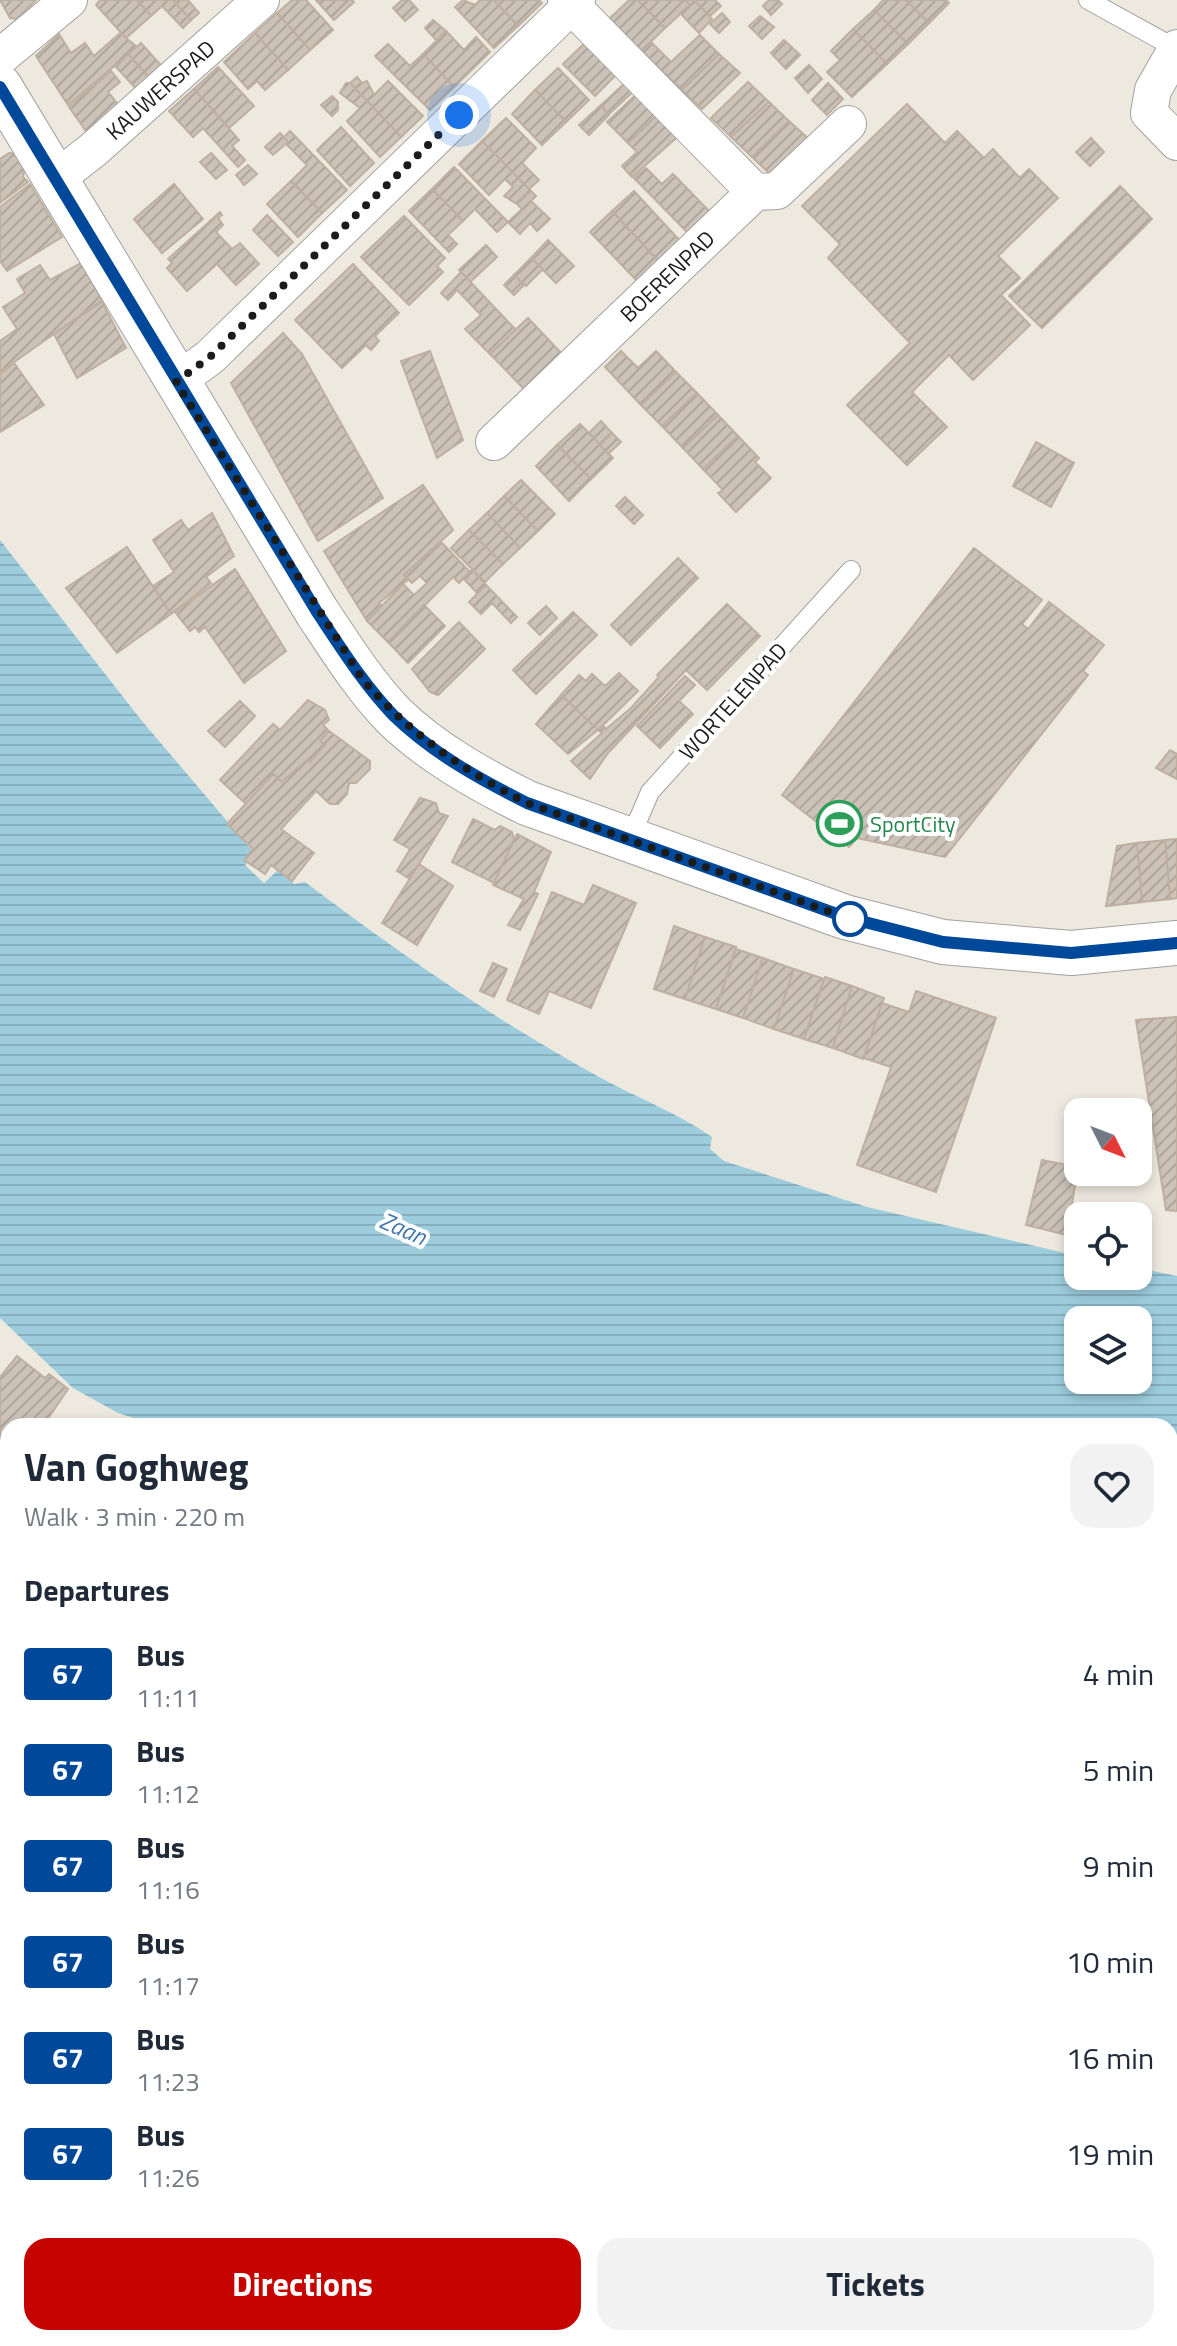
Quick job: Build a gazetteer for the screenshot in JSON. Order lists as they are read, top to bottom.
{
  "streets": {
    "street": ["KAUWERSPAD", "BOERENPAD"],
    "lane": ["WORTELENPAD"]
  },
  "water": ["Zaan"],
  "places": {
    "sports": ["SportCity"]
  },
  "lines": ["bus line 67"],
  "north": "bottom right",
  "page": {
    "heading": [
      ["Van Goghweg", "Walk · 3 min · 220 m"],
      "Departures"
    ],
    "list": [
      {
        "mark": "67",
        "name": "Bus",
        "note": "11:11",
        "value": "4 min"
      },
      {
        "mark": "67",
        "name": "Bus",
        "note": "11:12",
        "value": "5 min"
      },
      {
        "mark": "67",
        "name": "Bus",
        "note": "11:16",
        "value": "9 min"
      },
      {
        "mark": "67",
        "name": "Bus",
        "note": "11:17",
        "value": "10 min"
      },
      {
        "mark": "67",
        "name": "Bus",
        "note": "11:23",
        "value": "16 min"
      },
      {
        "mark": "67",
        "name": "Bus",
        "note": "11:26",
        "value": "19 min"
      }
    ],
    "buttons": ["Directions", "Tickets"]
  }
}
